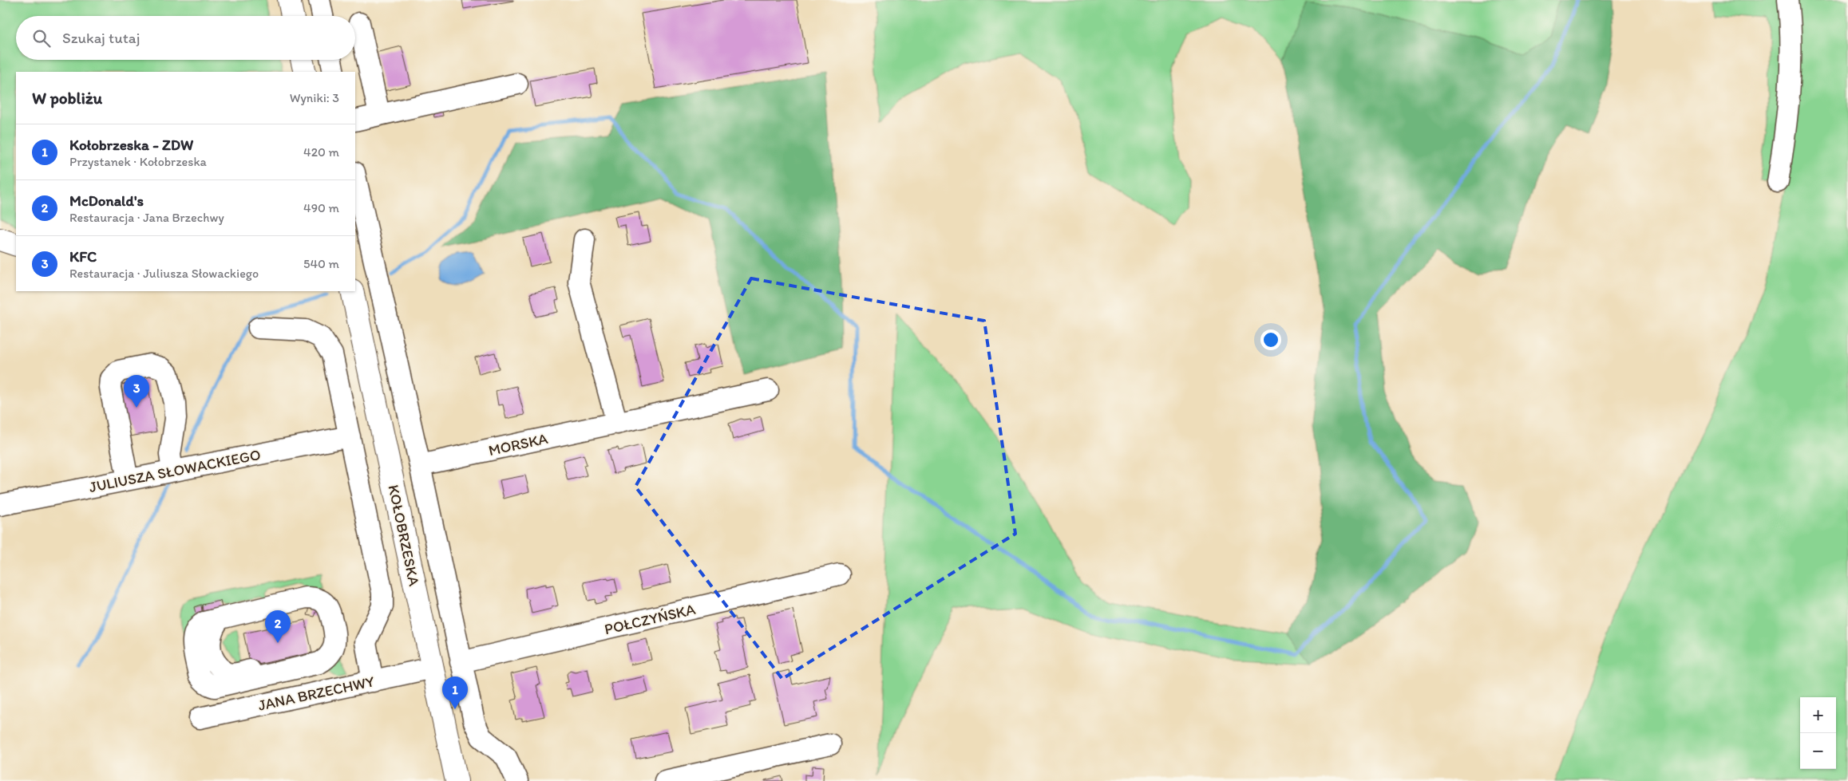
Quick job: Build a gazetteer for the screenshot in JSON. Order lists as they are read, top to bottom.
{
  "streets": {
    "main road": ["KOŁOBRZESKA"],
    "street": [
      "MORSKA",
      "JULIUSZA SŁOWACKIEGO",
      "POŁCZYŃSKA",
      "JANA BRZECHWY"
    ]
  },
  "crossings": [
    ["KOŁOBRZESKA", "JANA BRZECHWY"]
  ],
  "page": {
    "search": "Szukaj tutaj",
    "heading": ["W pobliżu", "Wyniki: 3"],
    "list": [
      {
        "mark": "1",
        "name": "Kołobrzeska - ZDW",
        "note": "Przystanek · Kołobrzeska",
        "value": "420 m"
      },
      {
        "mark": "2",
        "name": "McDonald's",
        "note": "Restauracja · Jana Brzechwy",
        "value": "490 m"
      },
      {
        "mark": "3",
        "name": "KFC",
        "note": "Restauracja · Juliusza Słowackiego",
        "value": "540 m"
      }
    ],
    "pins": ["3", "2", "1"],
    "map_buttons": ["+", "−"]
  }
}
